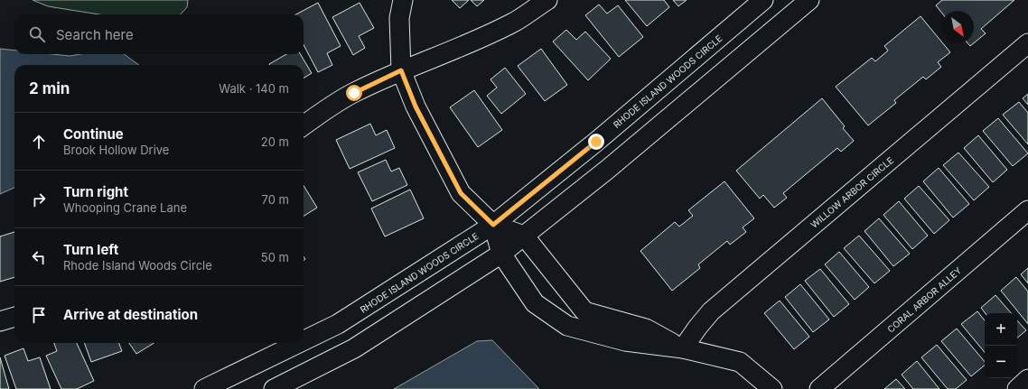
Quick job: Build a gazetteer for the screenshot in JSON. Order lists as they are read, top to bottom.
{
  "streets": {
    "street": ["RHODE ISLAND WOODS CIRCLE", "WILLOW ARBOR CIRCLE", "CORAL ARBOR ALLEY"]
  },
  "north": "bottom right",
  "page": {
    "search": "Search here",
    "heading": ["2 min", "Walk · 140 m"],
    "list": [
      ["Continue", "Brook Hollow Drive", "20 m"],
      ["Turn right", "Whooping Crane Lane", "70 m"],
      ["Turn left", "Rhode Island Woods Circle", "50 m"],
      "Arrive at destination"
    ],
    "map_buttons": ["+", "−"]
  }
}
